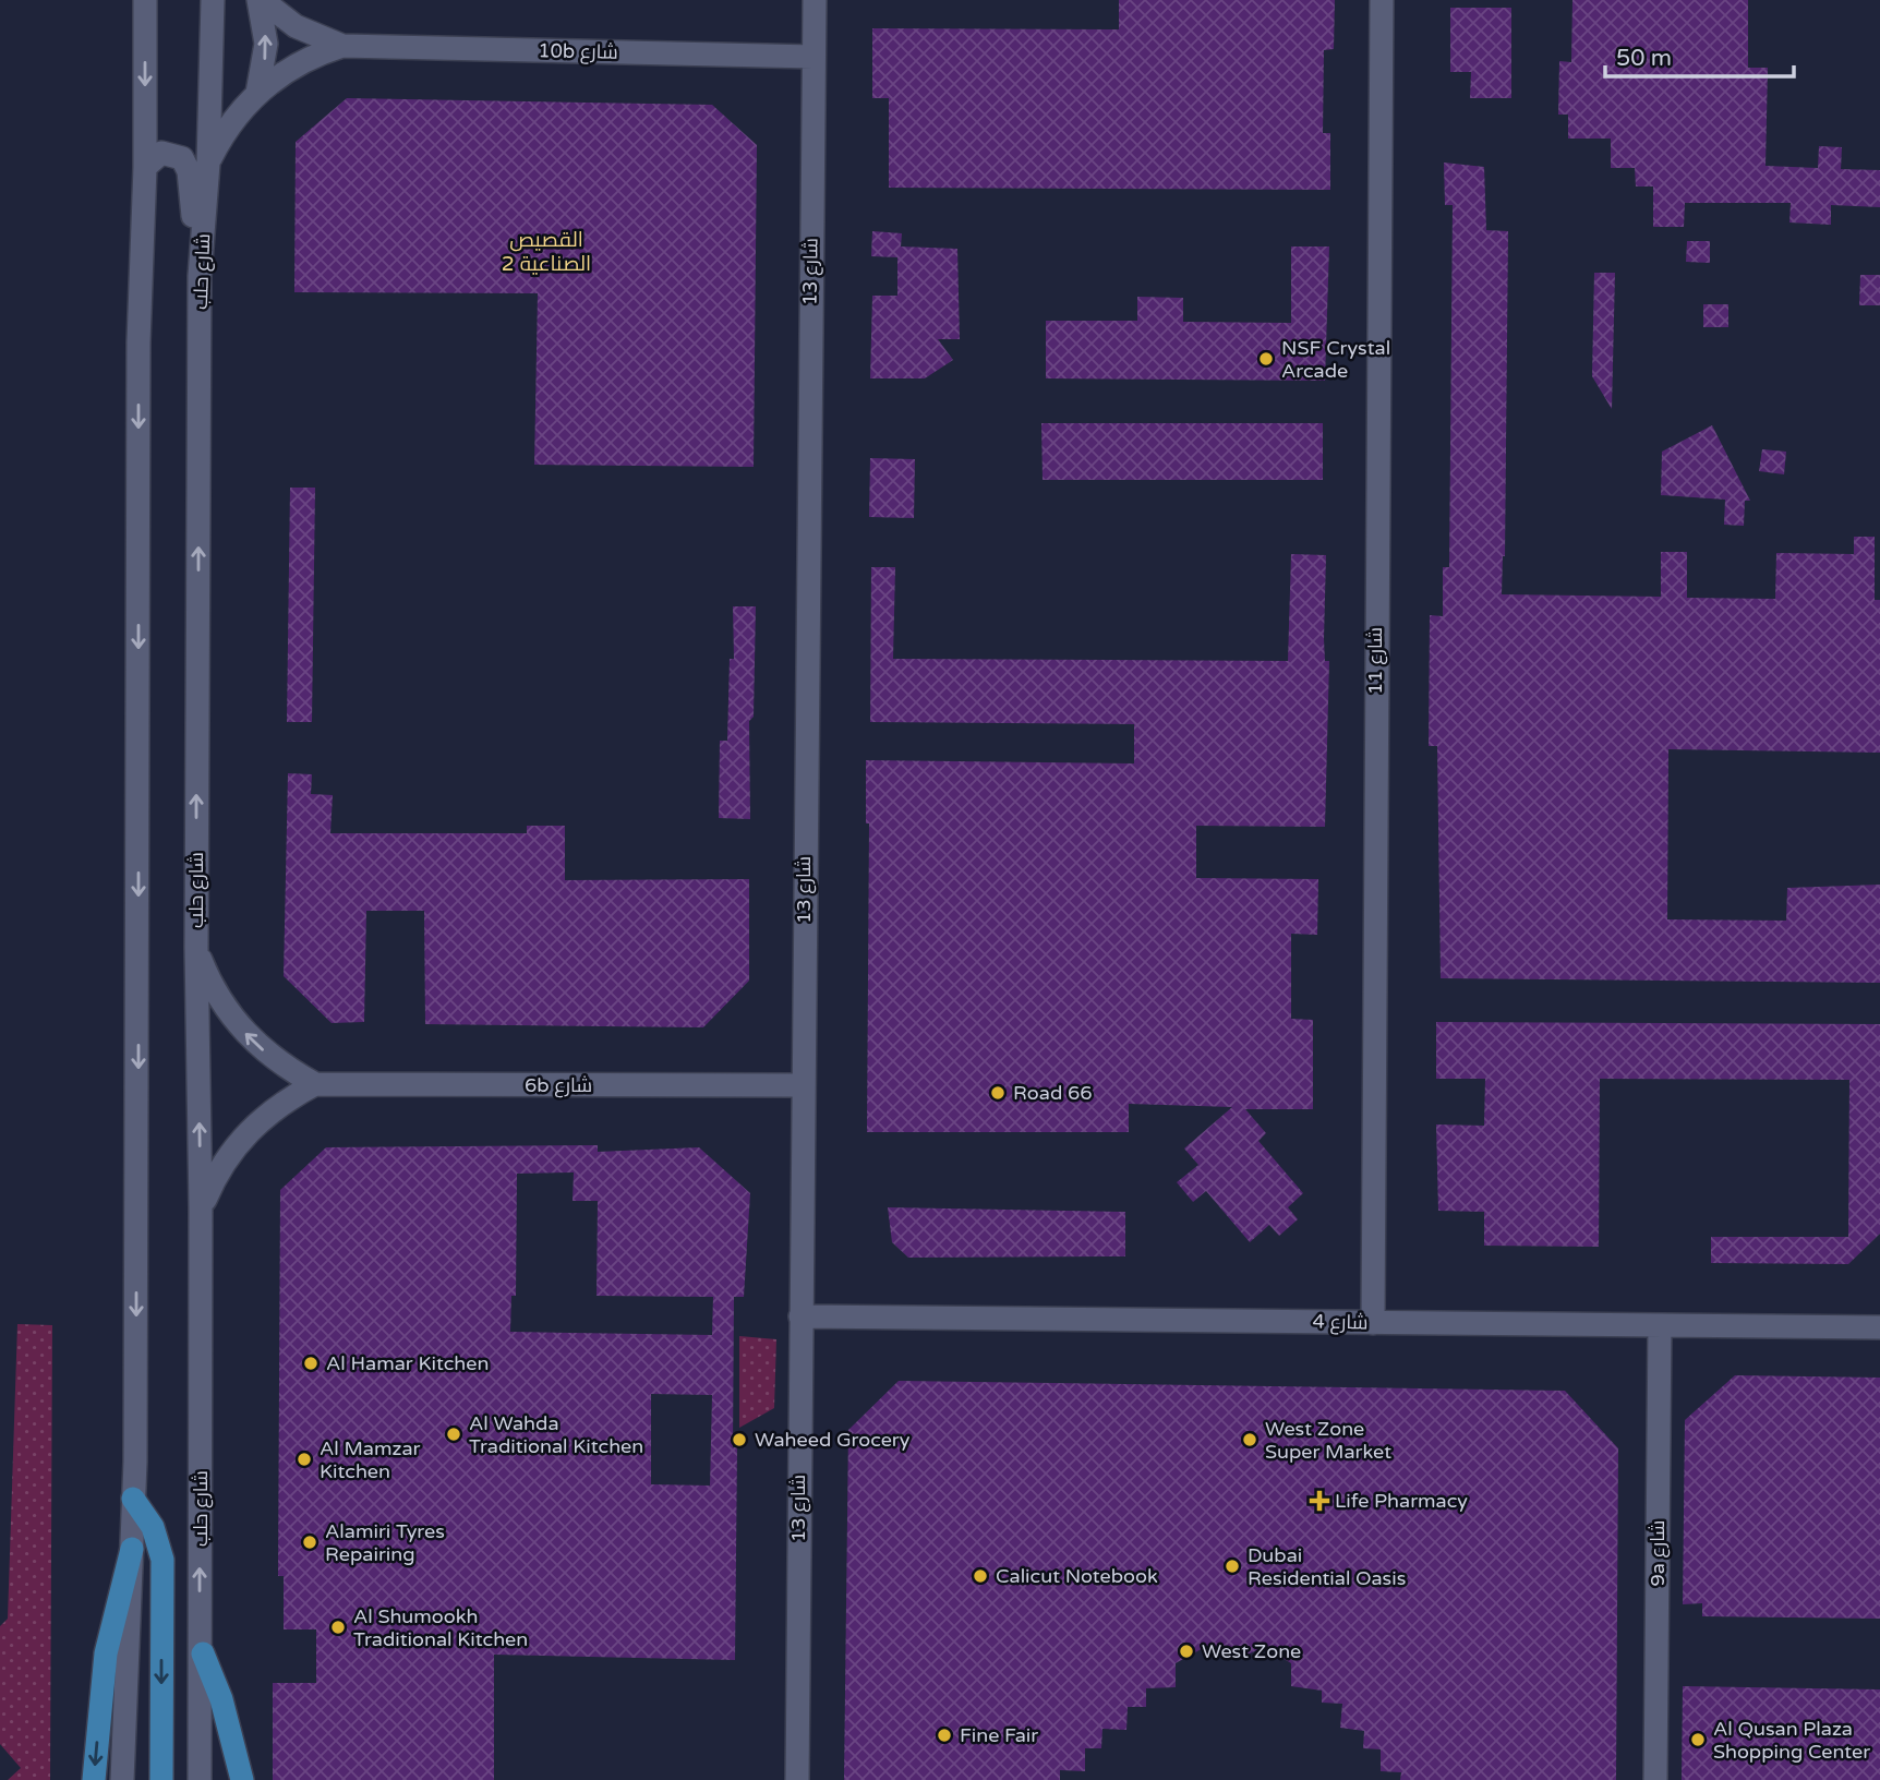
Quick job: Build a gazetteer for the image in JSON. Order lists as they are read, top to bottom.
{
  "streets": {
    "street": [
      "10b شارع",
      "شارع حلب",
      "شارع 13",
      "شارع 11",
      "6b شارع",
      "شارع 4",
      "9a شارع"
    ]
  },
  "crossings": [
    ["10b شارع", "شارع حلب"],
    ["10b شارع", "شارع 13"],
    ["شارع حلب", "6b شارع"],
    ["شارع 13", "6b شارع"],
    ["شارع 13", "شارع 4"],
    ["شارع 11", "شارع 4"],
    ["شارع 4", "9a شارع"]
  ],
  "districts": ["القصيص الصناعية 2"],
  "places": {
    "other": [
      "NSF Crystal Arcade",
      "Road 66",
      "Al Hamar Kitchen",
      "Al Wahda Traditional Kitchen",
      "Waheed Grocery",
      "West Zone Super Market",
      "Al Mamzar Kitchen",
      "Alamiri Tyres Repairing",
      "Dubai Residential Oasis",
      "Calicut Notebook",
      "Al Shumookh Traditional Kitchen",
      "West Zone",
      "Fine Fair",
      "Al Qusan Plaza Shopping Center"
    ],
    "health": ["Life Pharmacy"]
  },
  "scale_bar": "50 m"
}
